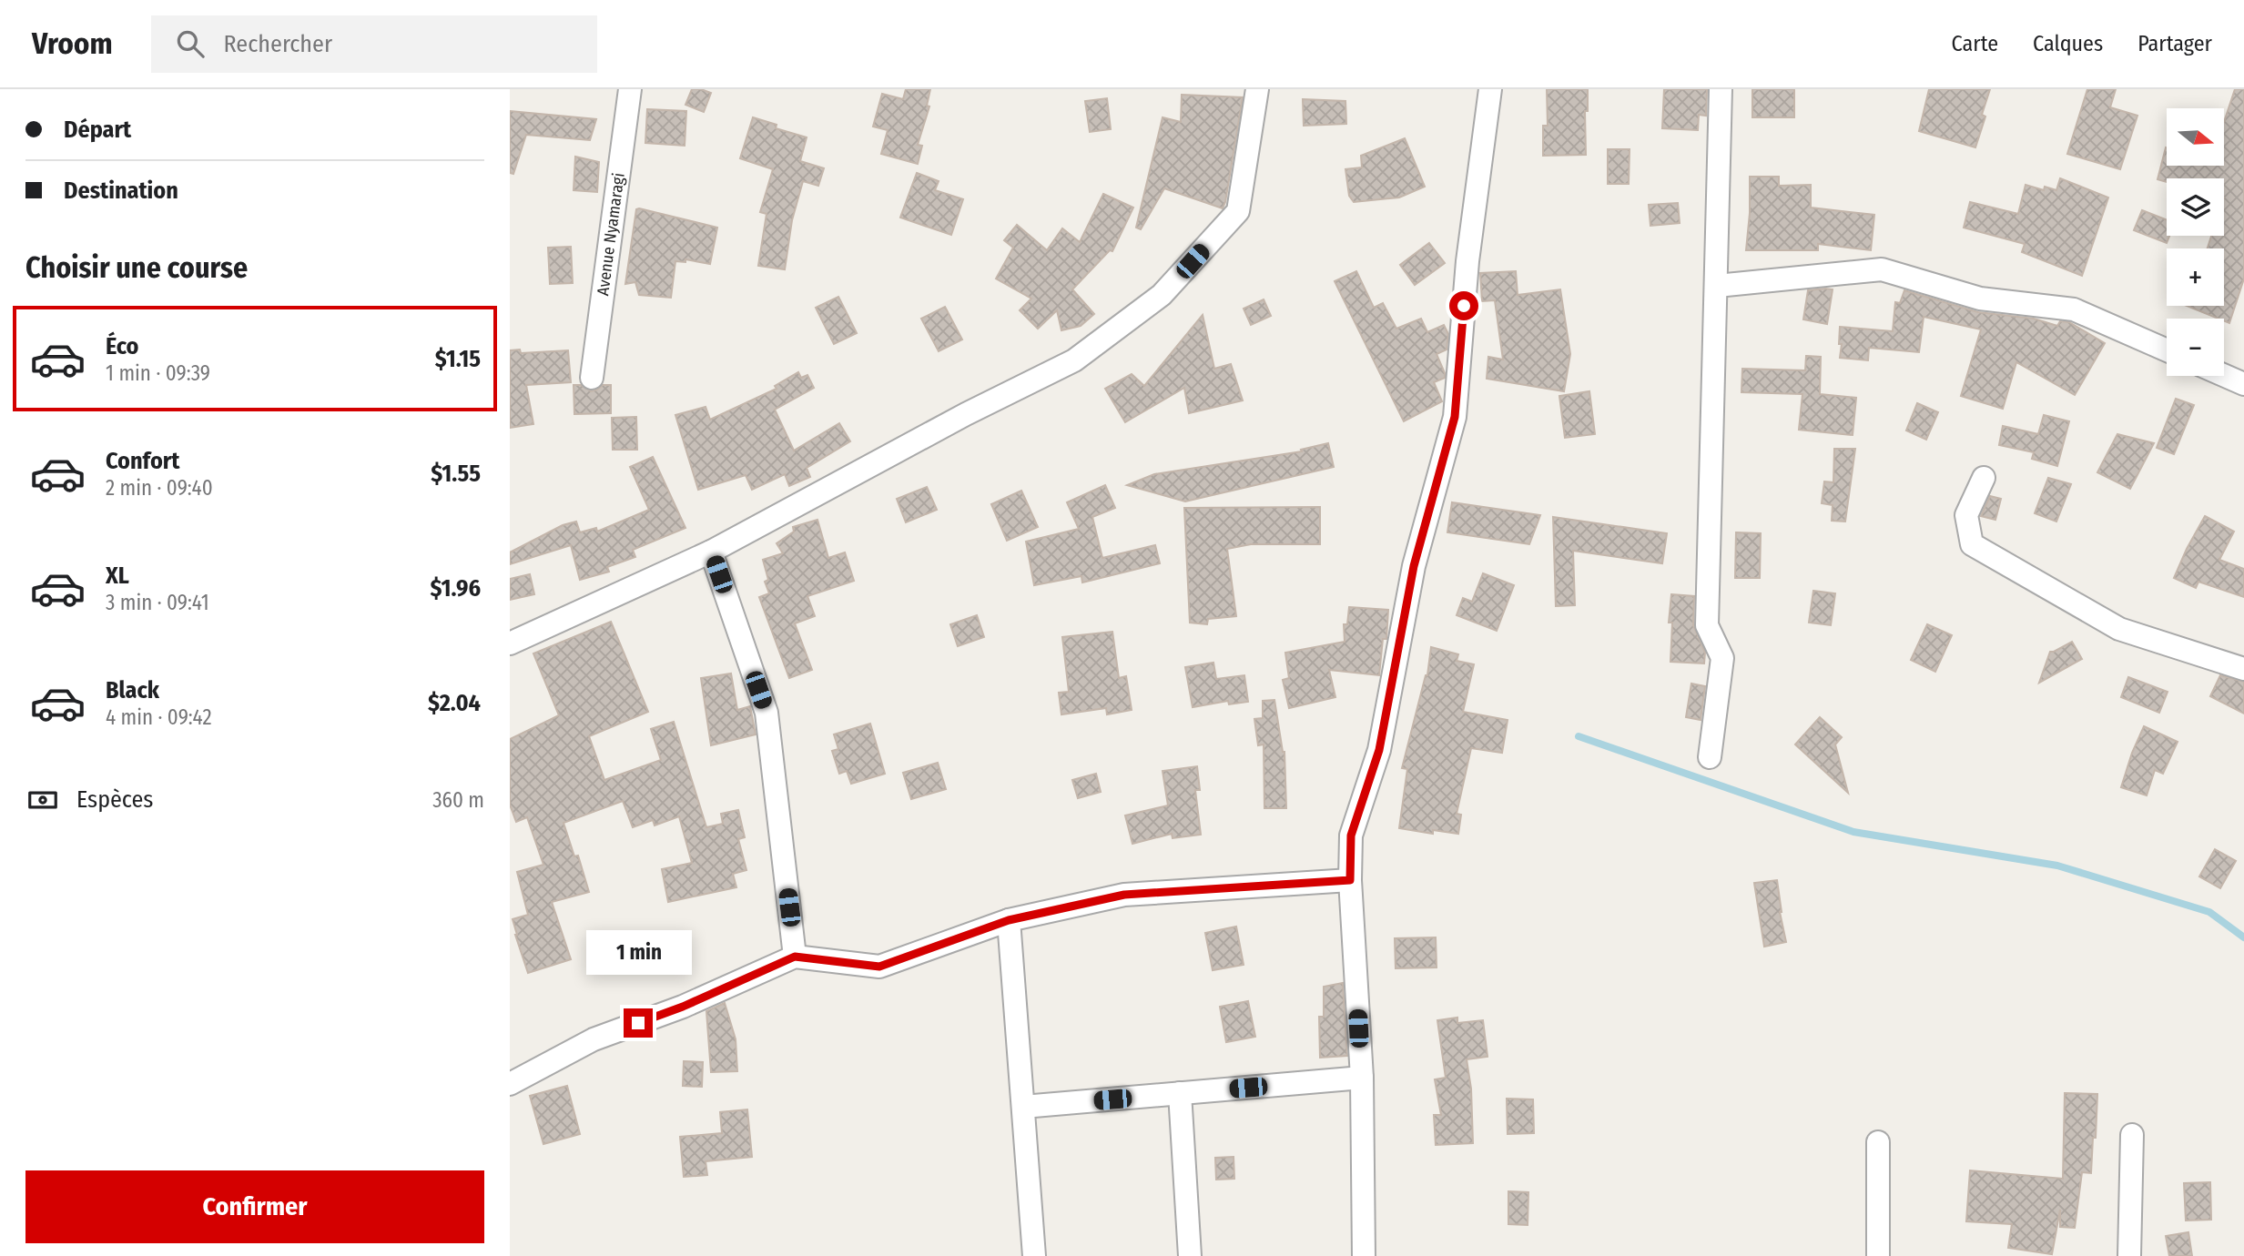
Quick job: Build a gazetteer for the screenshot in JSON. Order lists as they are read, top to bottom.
{
  "streets": {
    "street": ["Avenue Nyamaragi"]
  },
  "north": "right",
  "page": {
    "header": "Vroom",
    "search": "Rechercher",
    "nav": ["Carte", "Calques", "Partager"],
    "banner": ["Départ", "Destination"],
    "map_buttons": ["+", "−"],
    "heading": "Choisir une course",
    "list": [
      {
        "name": "Éco",
        "note": "1 min · 09:39",
        "value": "$1.15"
      },
      {
        "name": "Confort",
        "note": "2 min · 09:40",
        "value": "$1.55"
      },
      {
        "name": "XL",
        "note": "3 min · 09:41",
        "value": "$1.96"
      },
      {
        "name": "Black",
        "note": "4 min · 09:42",
        "value": "$2.04"
      }
    ],
    "pay": ["Espèces", "360 m"],
    "bubble": "1 min",
    "buttons": "Confirmer"
  }
}
